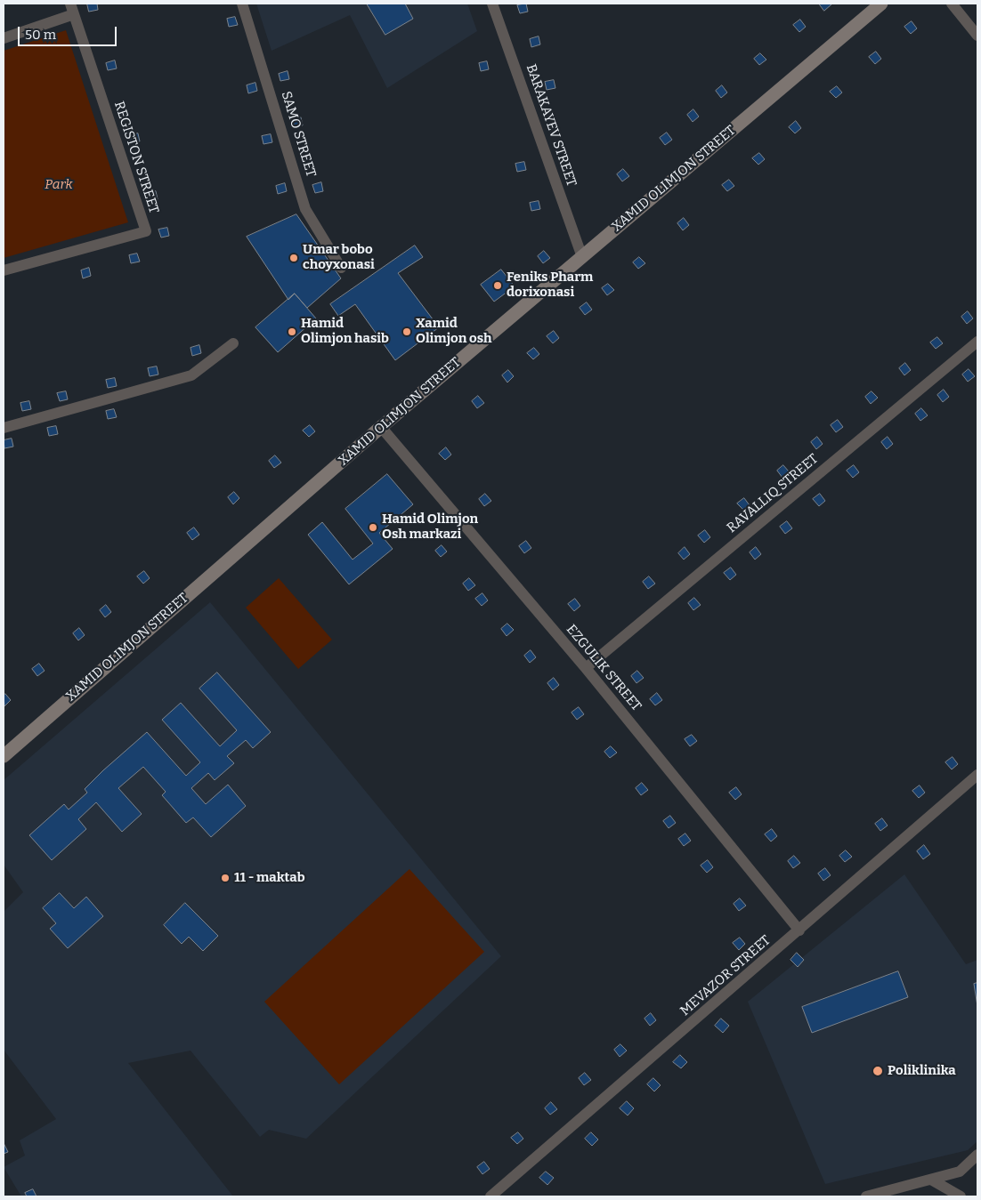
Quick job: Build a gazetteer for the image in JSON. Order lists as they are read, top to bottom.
{
  "streets": {
    "main road": ["XAMID OLIMJON STREET"],
    "street": [
      "BARAKAYEV STREET",
      "SAMO STREET",
      "REGISTON STREET",
      "RAVALLIQ STREET",
      "EZGULIK STREET",
      "MEVAZOR STREET"
    ]
  },
  "crossings": [
    ["BARAKAYEV STREET", "XAMID OLIMJON STREET"],
    ["XAMID OLIMJON STREET", "EZGULIK STREET"],
    ["RAVALLIQ STREET", "EZGULIK STREET"],
    ["EZGULIK STREET", "MEVAZOR STREET"]
  ],
  "parks": ["Park"],
  "places": [
    "Umar bobo choyxonasi",
    "Feniks Pharm dorixonasi",
    "Hamid Olimjon hasib",
    "Xamid Olimjon osh",
    "Hamid Olimjon Osh markazi",
    "11 - maktab",
    "Poliklinika"
  ],
  "scale_bar": "50 m"
}
